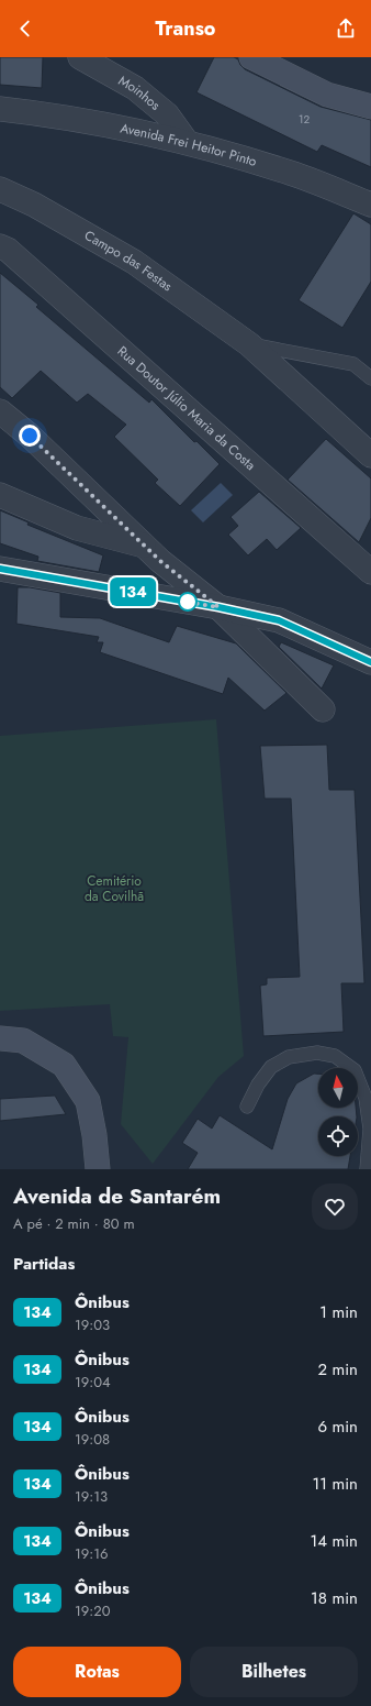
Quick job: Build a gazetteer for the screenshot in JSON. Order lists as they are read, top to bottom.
{
  "streets": {
    "street": [
      "Moinhos",
      "Avenida Frei Heitor Pinto",
      "Campo das Festas",
      "Rua Doutor Júlio Maria da Costa"
    ]
  },
  "crossings": [
    ["Moinhos", "Avenida Frei Heitor Pinto"]
  ],
  "parks": ["Cemitério da Covilhã"],
  "lines": ["bus line 134"],
  "house_numbers": ["12"],
  "north": "top",
  "page": {
    "header": "Transo",
    "on_map": "134",
    "heading": [
      ["Avenida de Santarém", "A pé · 2 min · 80 m"],
      "Partidas"
    ],
    "list": [
      {
        "mark": "134",
        "name": "Ônibus",
        "note": "19:03",
        "value": "1 min"
      },
      {
        "mark": "134",
        "name": "Ônibus",
        "note": "19:04",
        "value": "2 min"
      },
      {
        "mark": "134",
        "name": "Ônibus",
        "note": "19:08",
        "value": "6 min"
      },
      {
        "mark": "134",
        "name": "Ônibus",
        "note": "19:13",
        "value": "11 min"
      },
      {
        "mark": "134",
        "name": "Ônibus",
        "note": "19:16",
        "value": "14 min"
      },
      {
        "mark": "134",
        "name": "Ônibus",
        "note": "19:20",
        "value": "18 min"
      }
    ],
    "buttons": ["Rotas", "Bilhetes"]
  }
}
